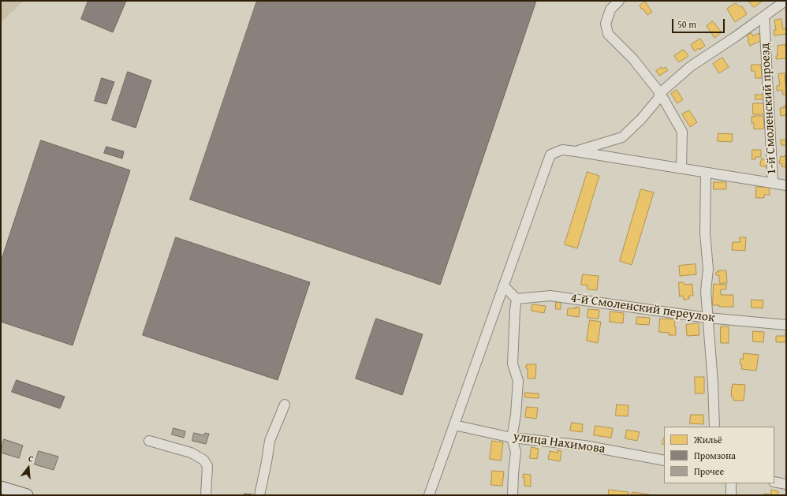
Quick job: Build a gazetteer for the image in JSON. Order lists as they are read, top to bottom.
{
  "streets": {
    "street": ["1-й Смоленский проезд", "4-й Смоленский переулок", "улица Нахимова"]
  },
  "legend": ["Жильё", "Промзона", "Прочее"],
  "scale_bar": "50 m",
  "north": "top"
}
